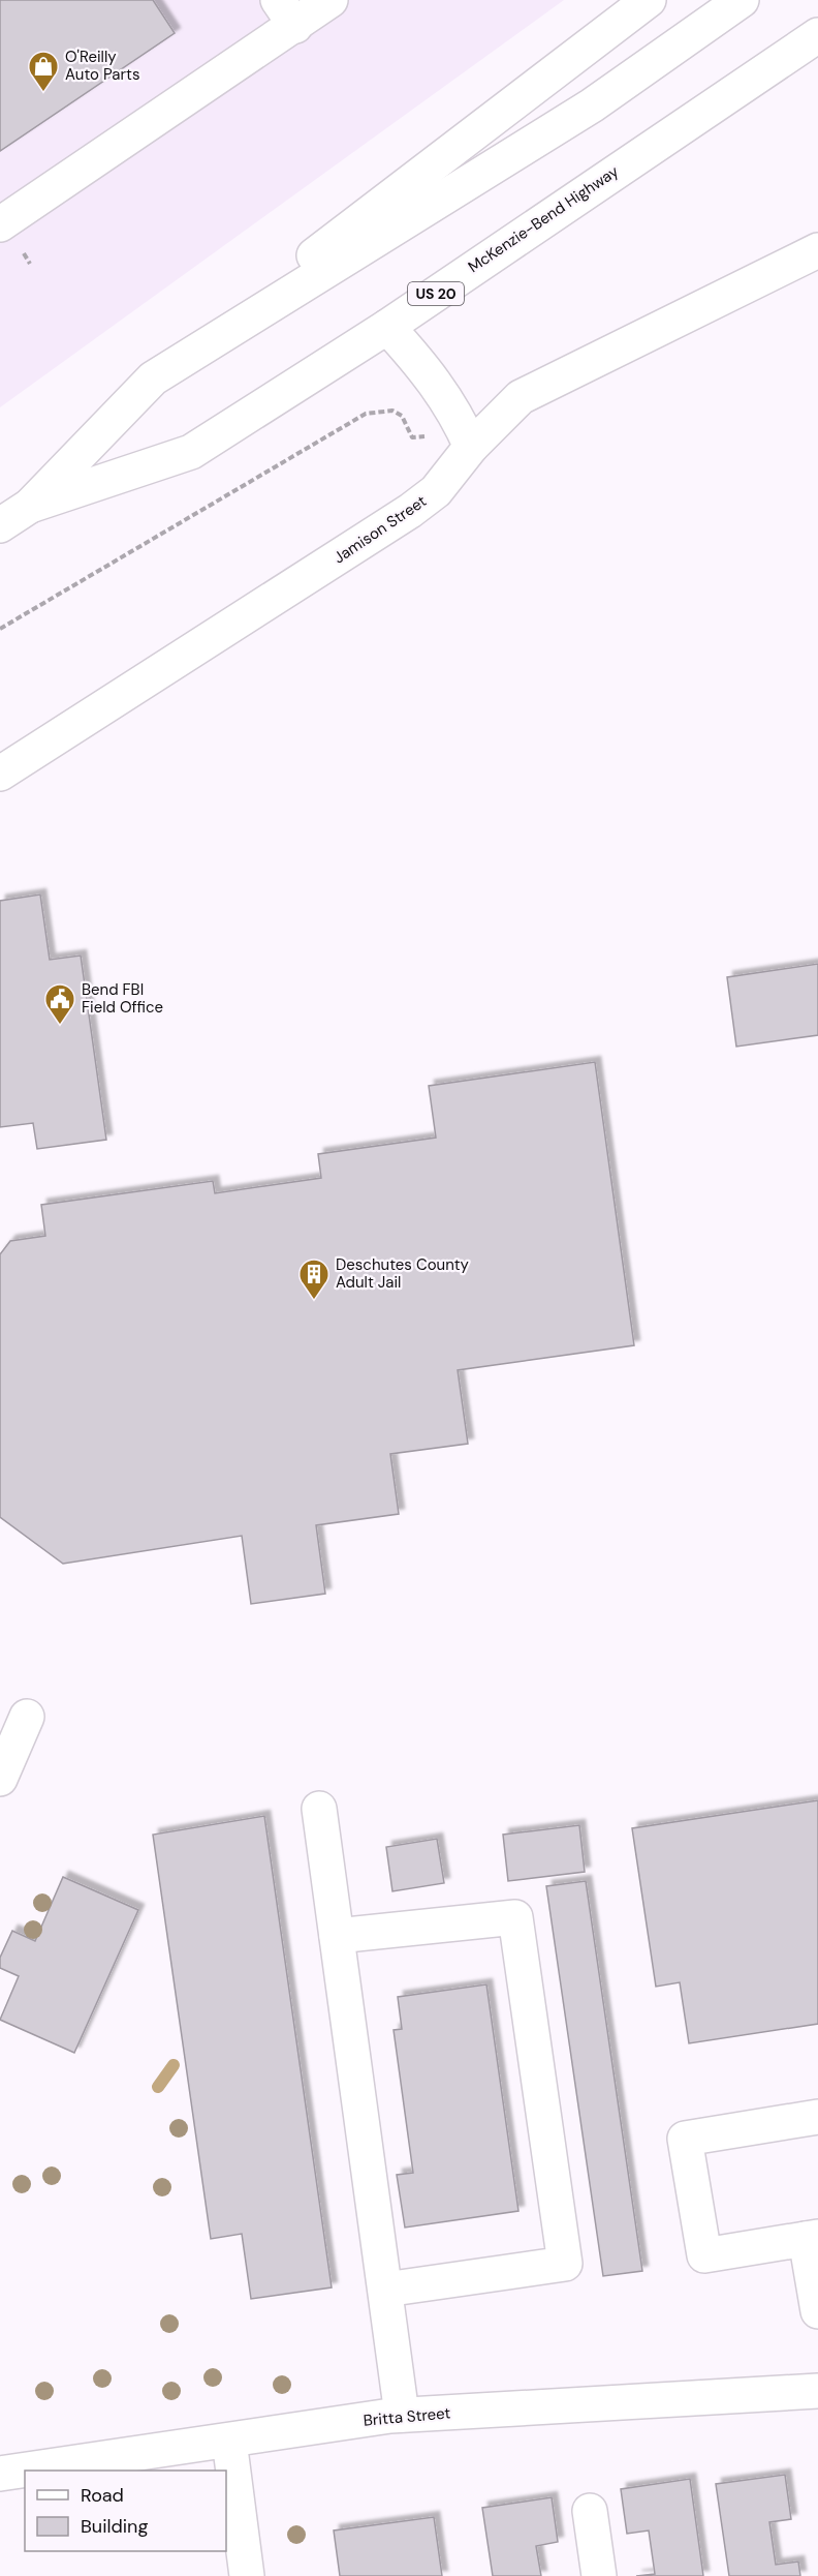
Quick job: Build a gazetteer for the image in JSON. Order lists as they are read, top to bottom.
{
  "streets": {
    "main road": [
      "McKenzie-Bend Highway",
      "US 20",
      "Jamison Street",
      "Britta Street"
    ]
  },
  "places": {
    "shop": ["O'Reilly Auto Parts"],
    "public building": ["Bend FBI Field Office"],
    "building": ["Deschutes County Adult Jail"]
  },
  "legend": ["Road", "Building"]
}
